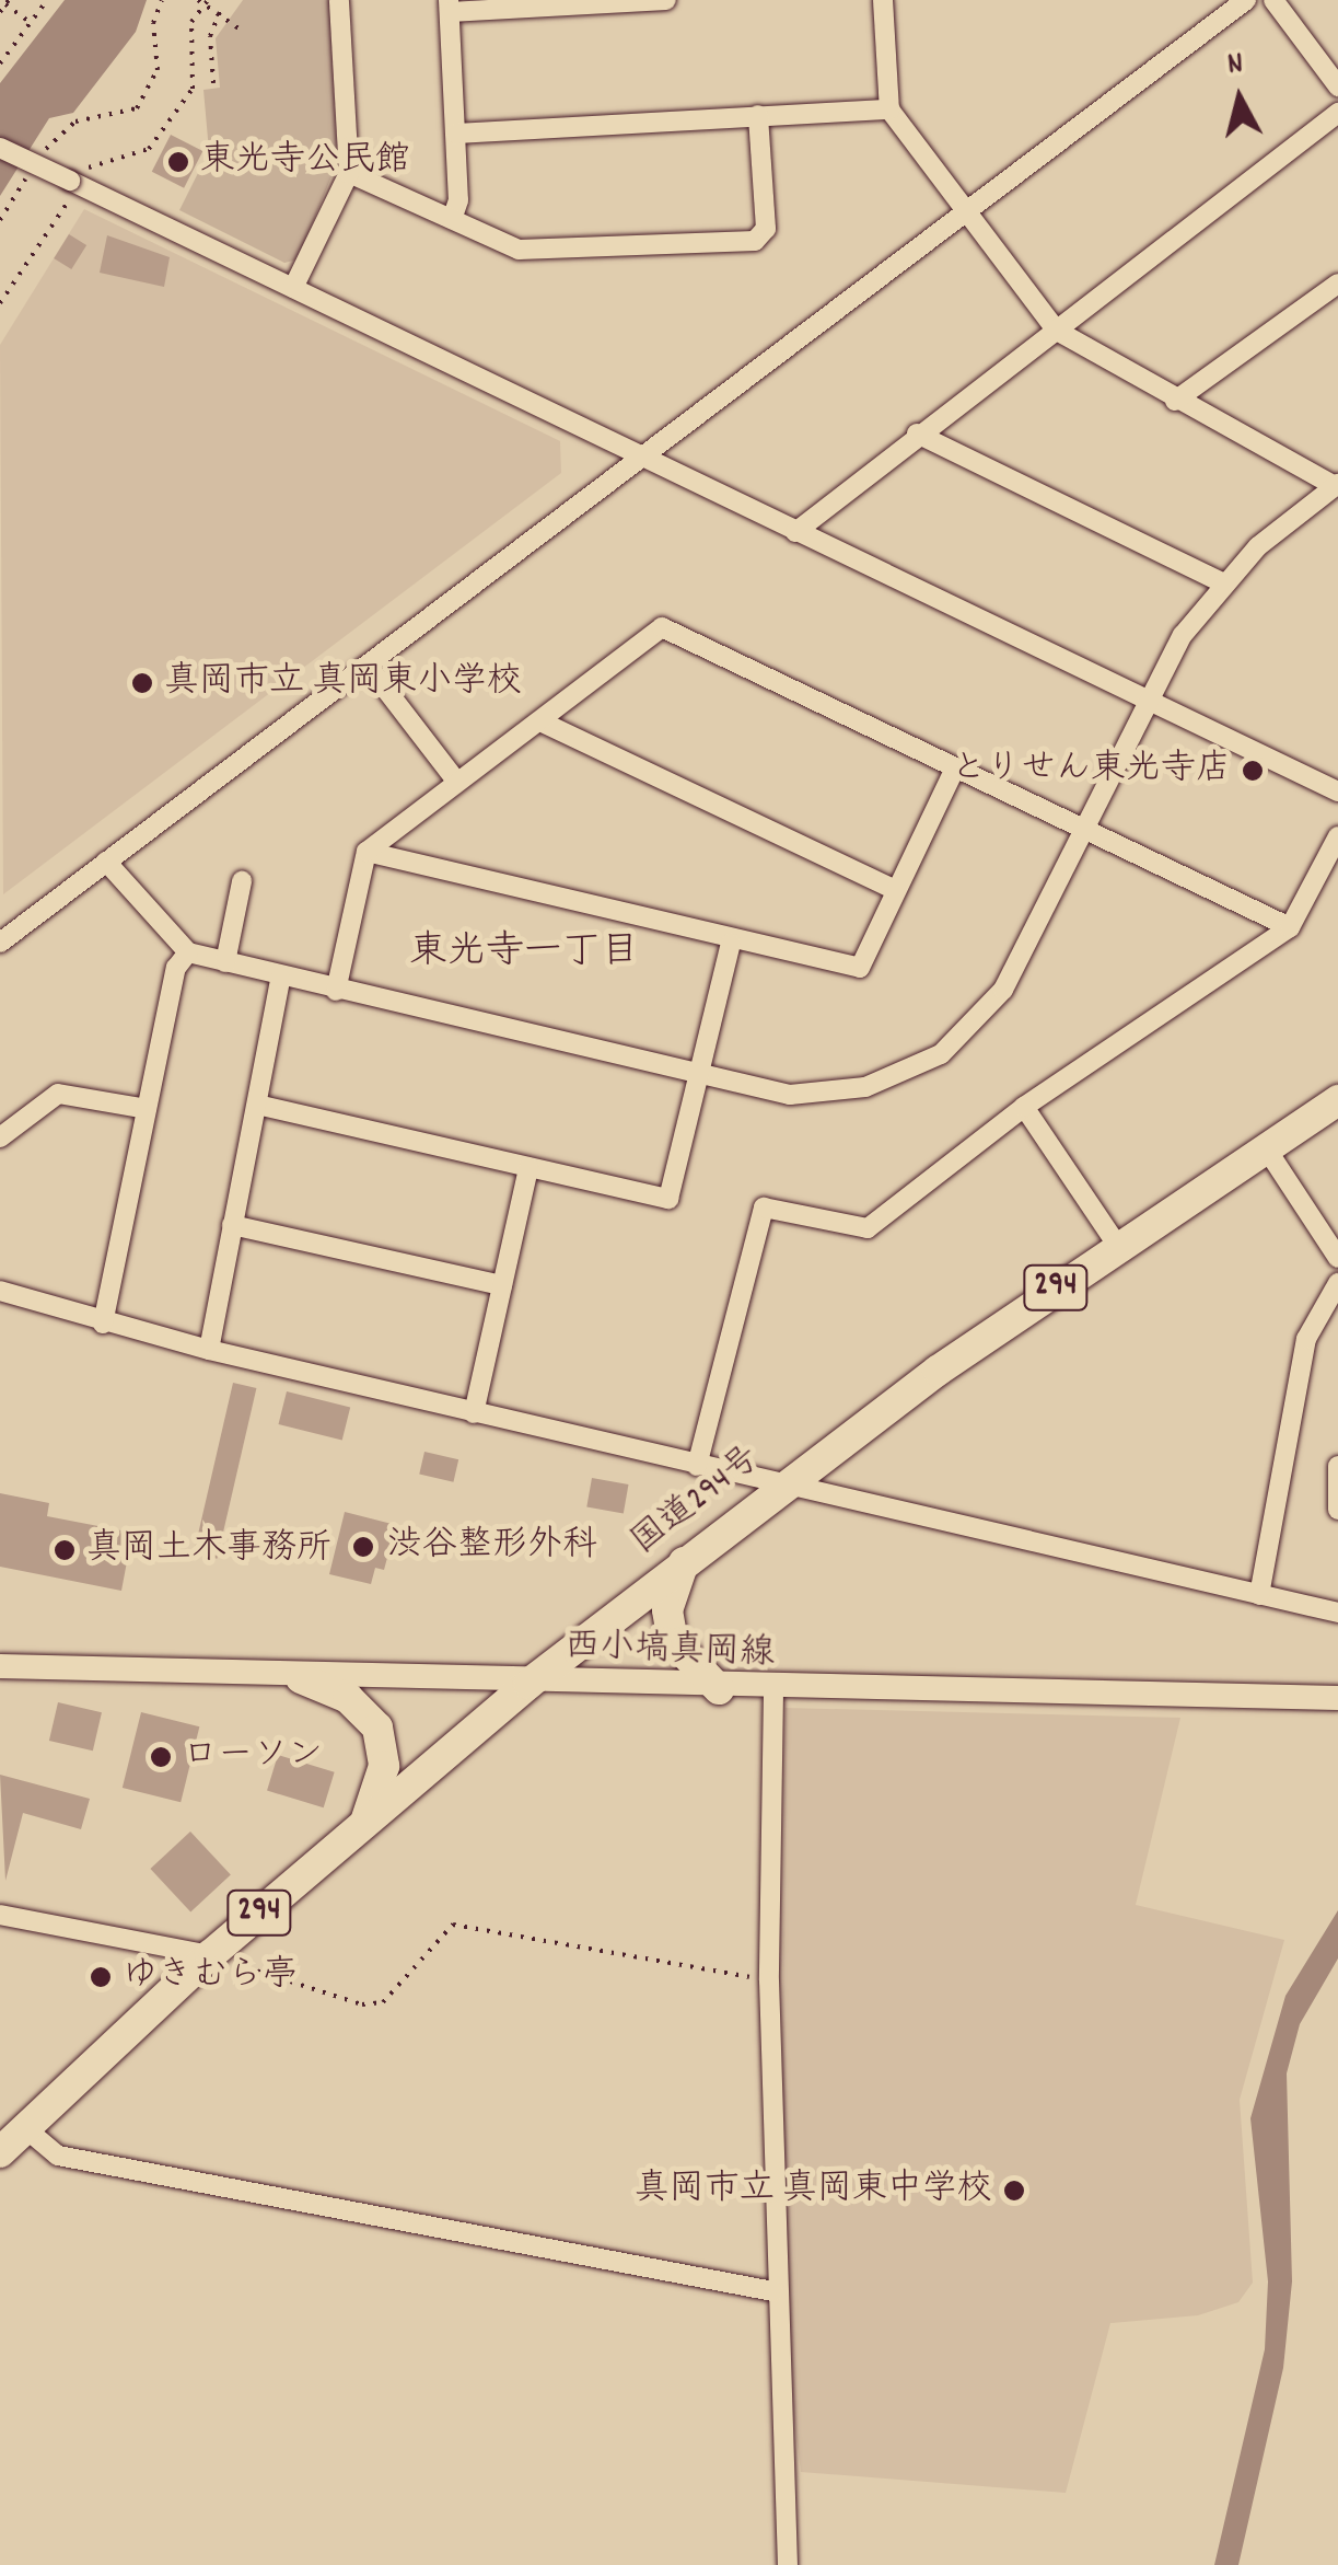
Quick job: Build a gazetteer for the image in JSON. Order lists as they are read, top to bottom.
{
  "streets": {
    "highway": ["294", "国道294号"],
    "main road": ["西小塙真岡線"]
  },
  "crossings": [
    ["国道294号", "西小塙真岡線"]
  ],
  "districts": ["東光寺一丁目"],
  "places": [
    "東光寺公民館",
    "真岡市立 真岡東小学校",
    "とりせん東光寺店",
    "渋谷整形外科",
    "真岡土木事務所",
    "ローソン",
    "ゆきむら亭",
    "真岡市立 真岡東中学校"
  ],
  "north": "top"
}
